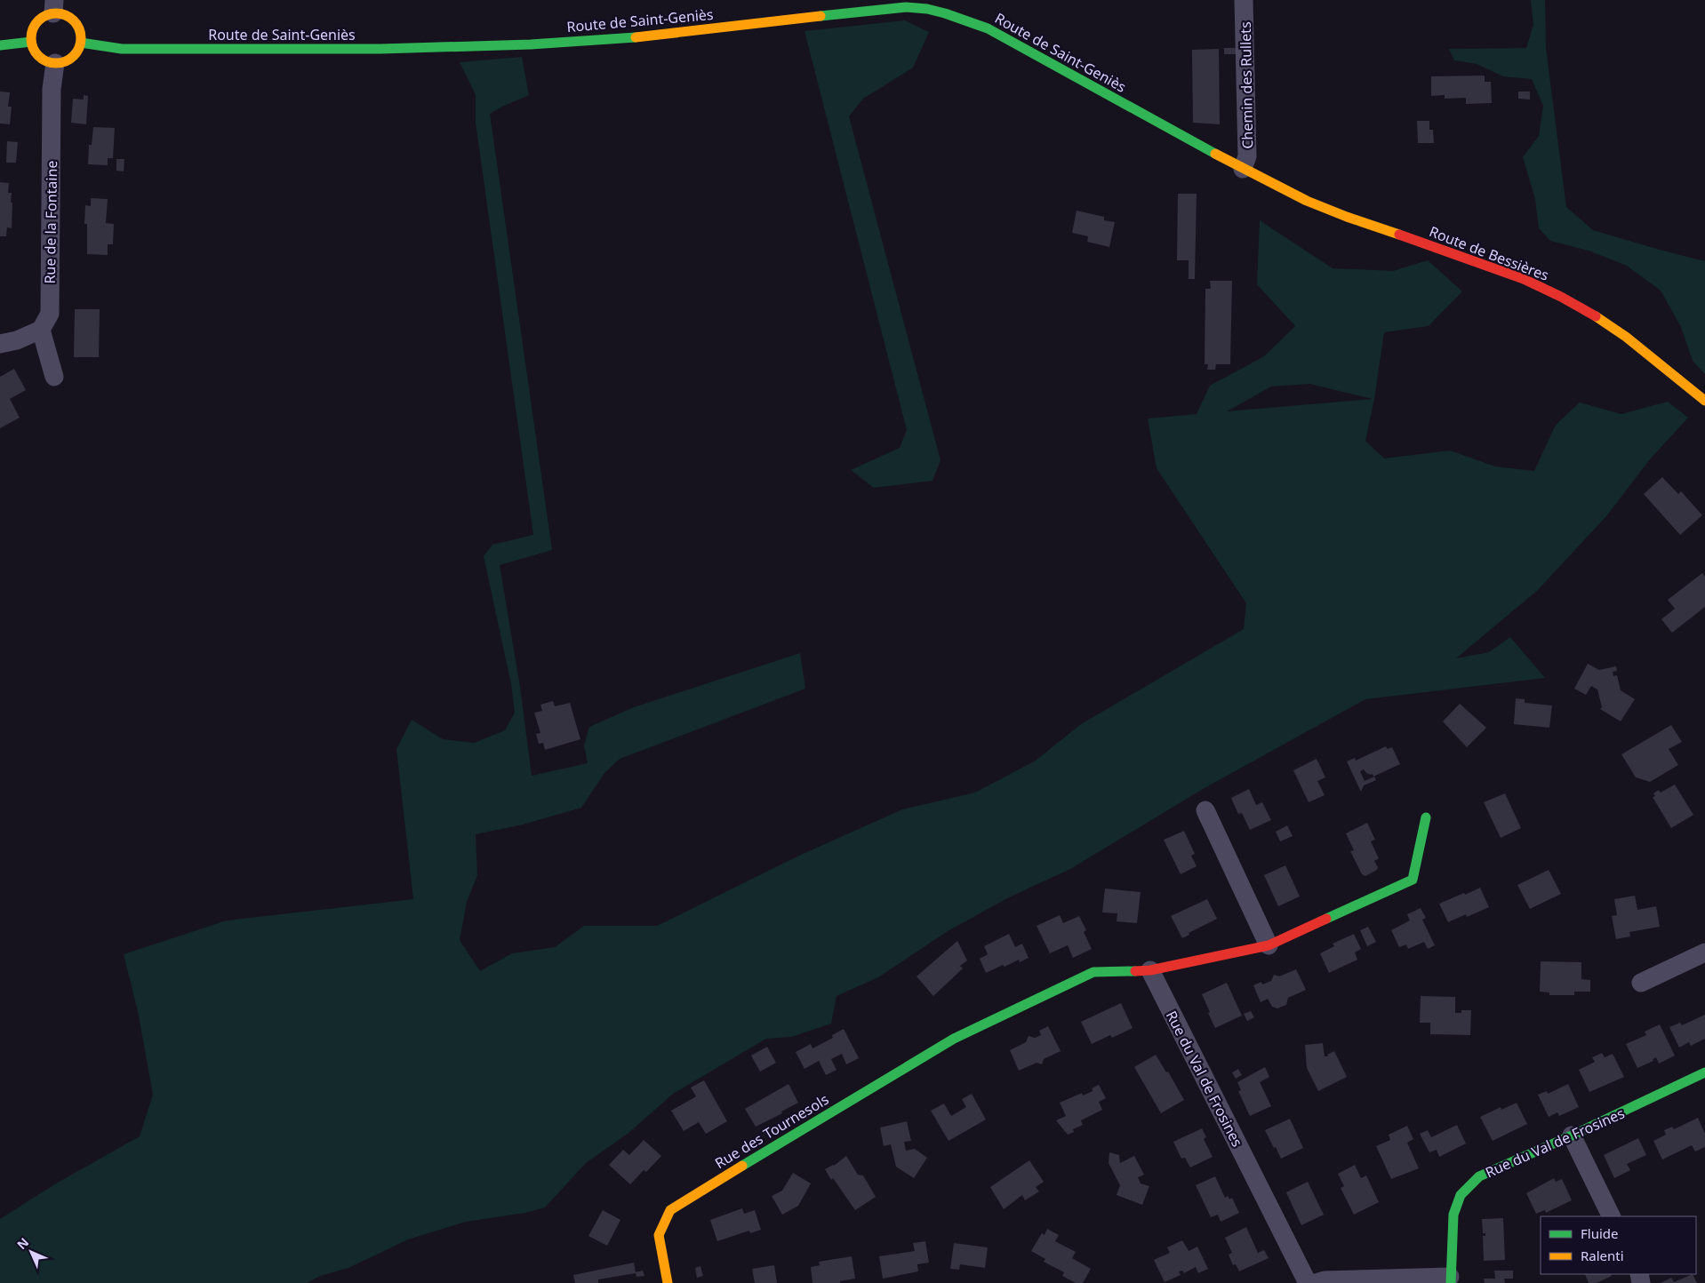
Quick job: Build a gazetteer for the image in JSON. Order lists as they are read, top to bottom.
{
  "streets": {
    "main road": [
      "Route de Saint-Geniès",
      "Route de Bessières",
      "Rue du Val de Frosines",
      "Rue des Tournesols"
    ],
    "street": ["Chemin des Rullets", "Rue de la Fontaine"]
  },
  "crossings": [
    ["Route de Saint-Geniès", "Chemin des Rullets"],
    ["Route de Saint-Geniès", "Rue de la Fontaine"],
    ["Route de Saint-Geniès", "Route de Bessières"],
    ["Chemin des Rullets", "Route de Bessières"],
    ["Rue du Val de Frosines", "Rue des Tournesols"]
  ],
  "legend": ["Fluide", "Ralenti"],
  "north": "top left"
}
